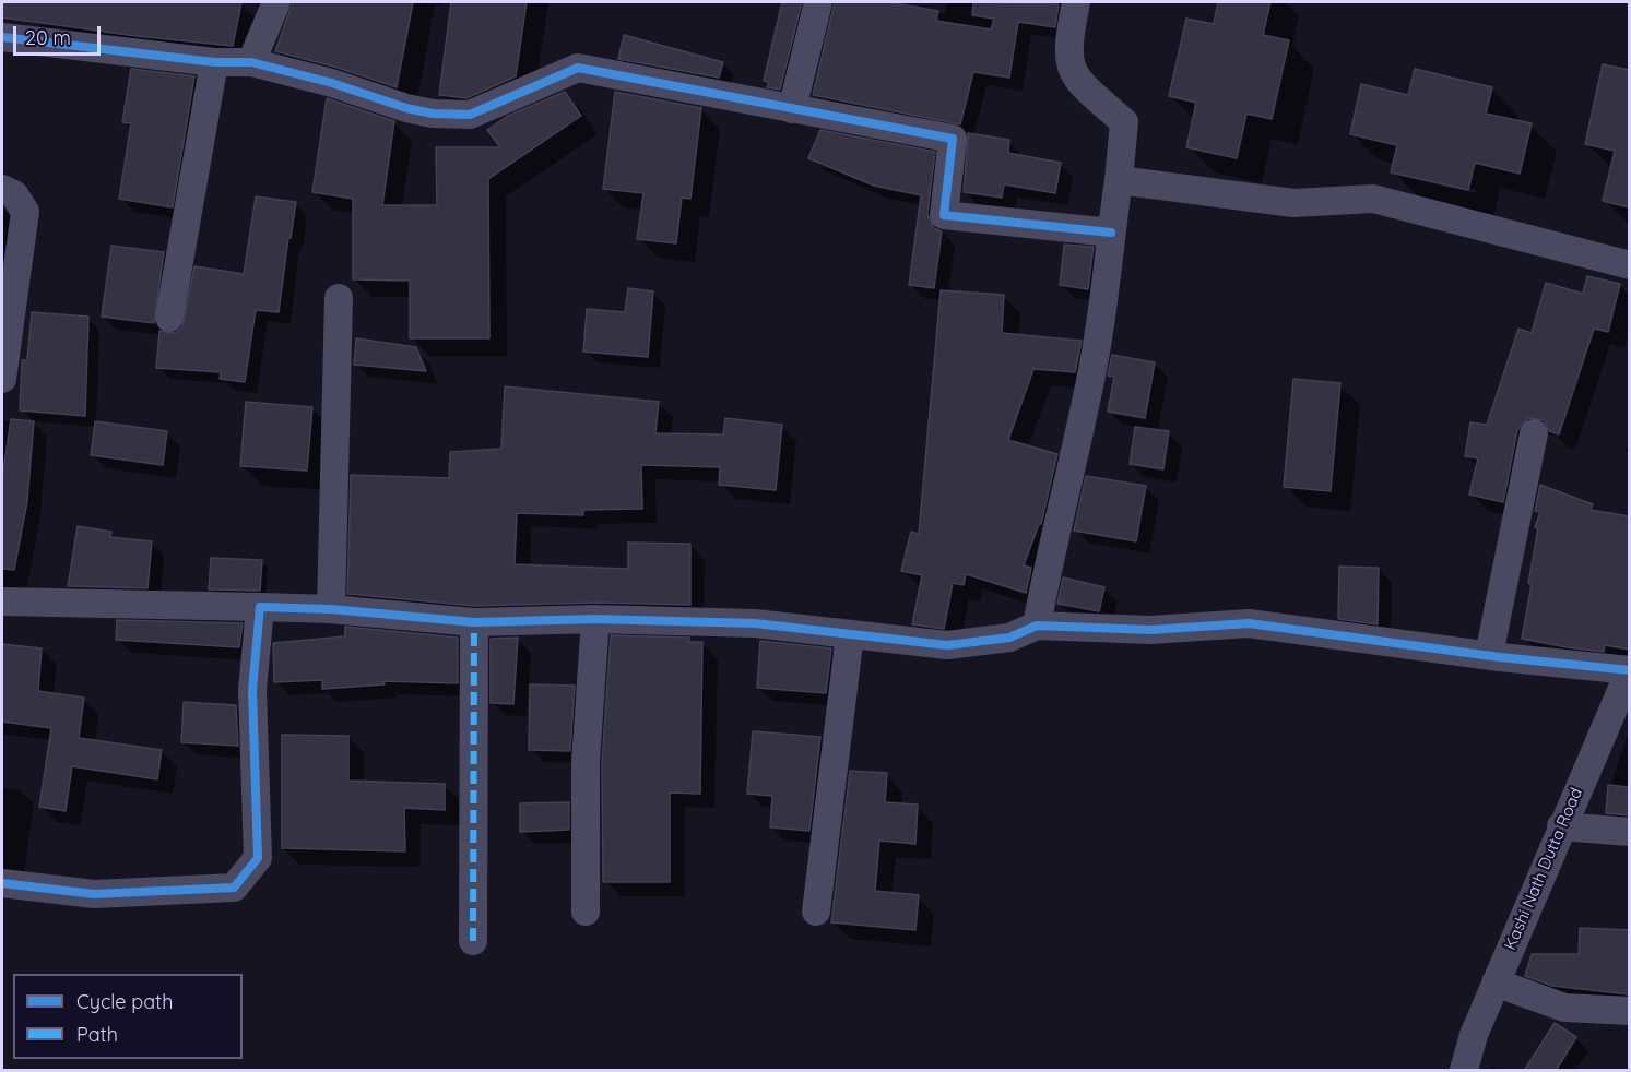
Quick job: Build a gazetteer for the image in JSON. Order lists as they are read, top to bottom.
{
  "streets": {
    "street": ["Kashi Nath Dutta Road"]
  },
  "legend": ["Cycle path", "Path"],
  "scale_bar": "20 m"
}
